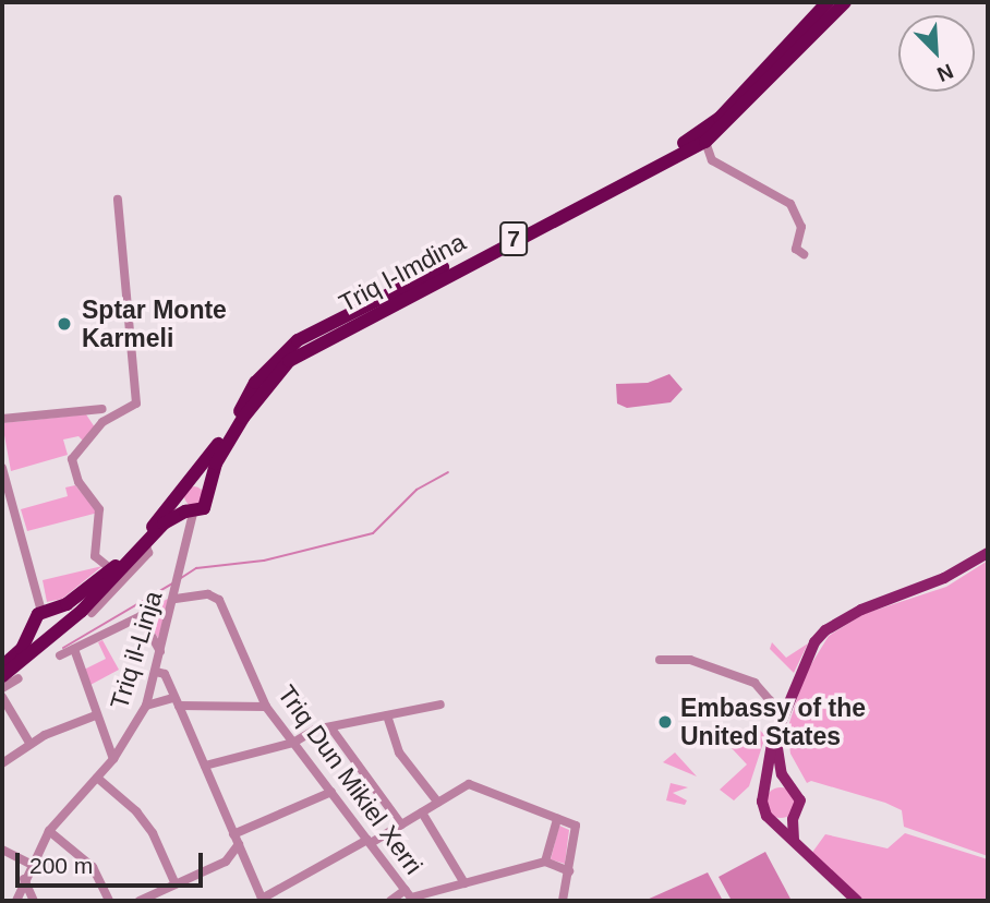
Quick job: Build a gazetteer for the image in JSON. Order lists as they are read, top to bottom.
{
  "streets": {
    "highway": ["7", "Triq l-Imdina"],
    "street": ["Triq il-Linja", "Triq Dun Mikiel Xerri"]
  },
  "crossings": [
    ["Triq l-Imdina", "Triq il-Linja"],
    ["Triq il-Linja", "Triq Dun Mikiel Xerri"]
  ],
  "places": ["Sptar Monte Karmeli", "Embassy of the United States"],
  "scale_bar": "200 m",
  "north": "bottom right"
}
